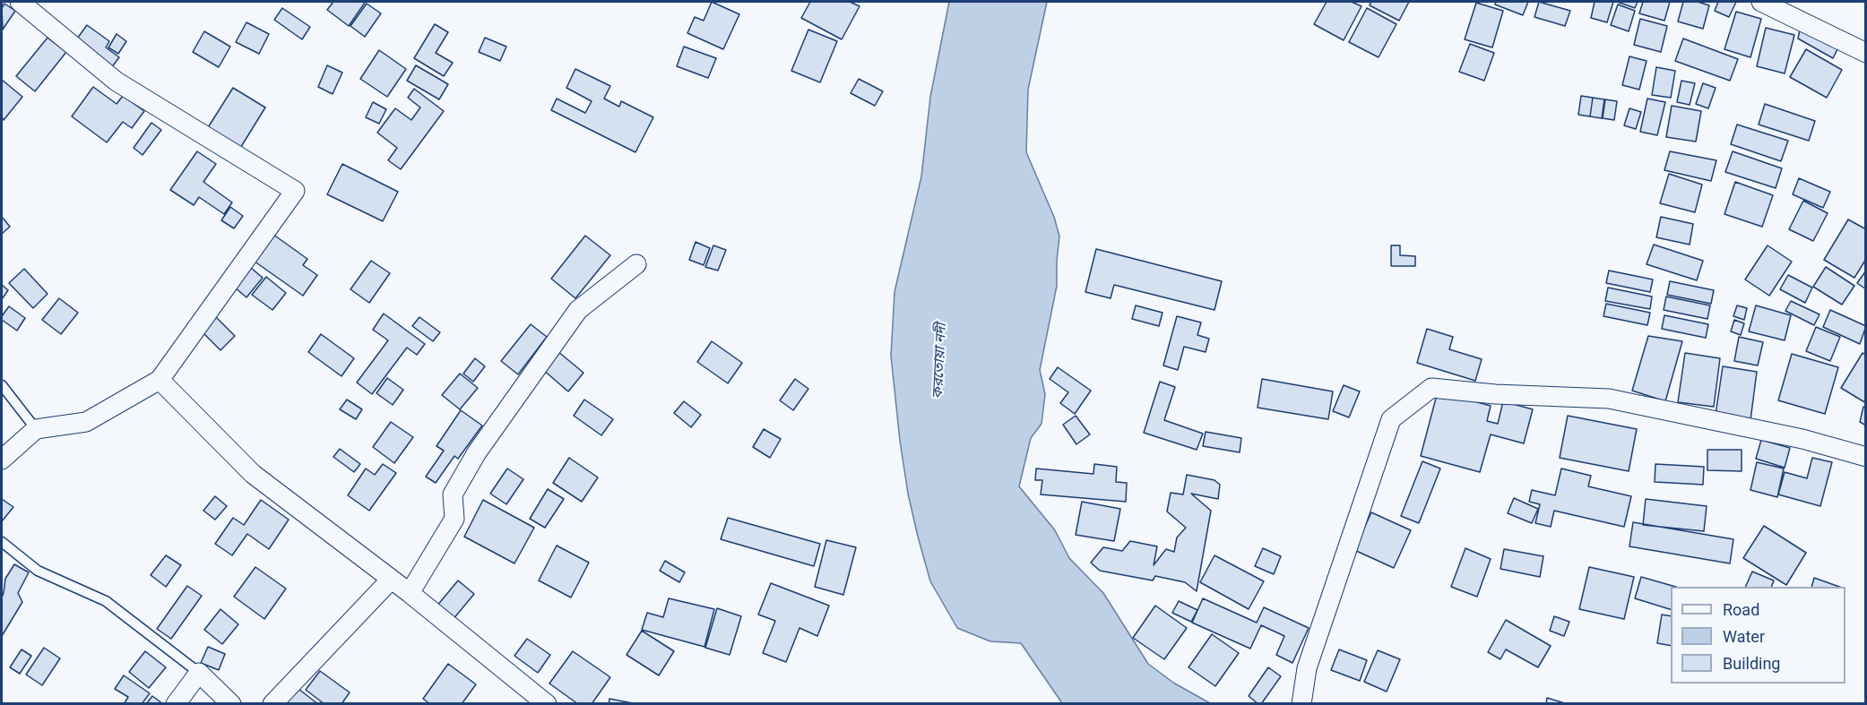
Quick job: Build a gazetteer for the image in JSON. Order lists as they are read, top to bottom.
{
  "water": ["করতোয়া নদী"],
  "legend": ["Road", "Water", "Building"]
}
